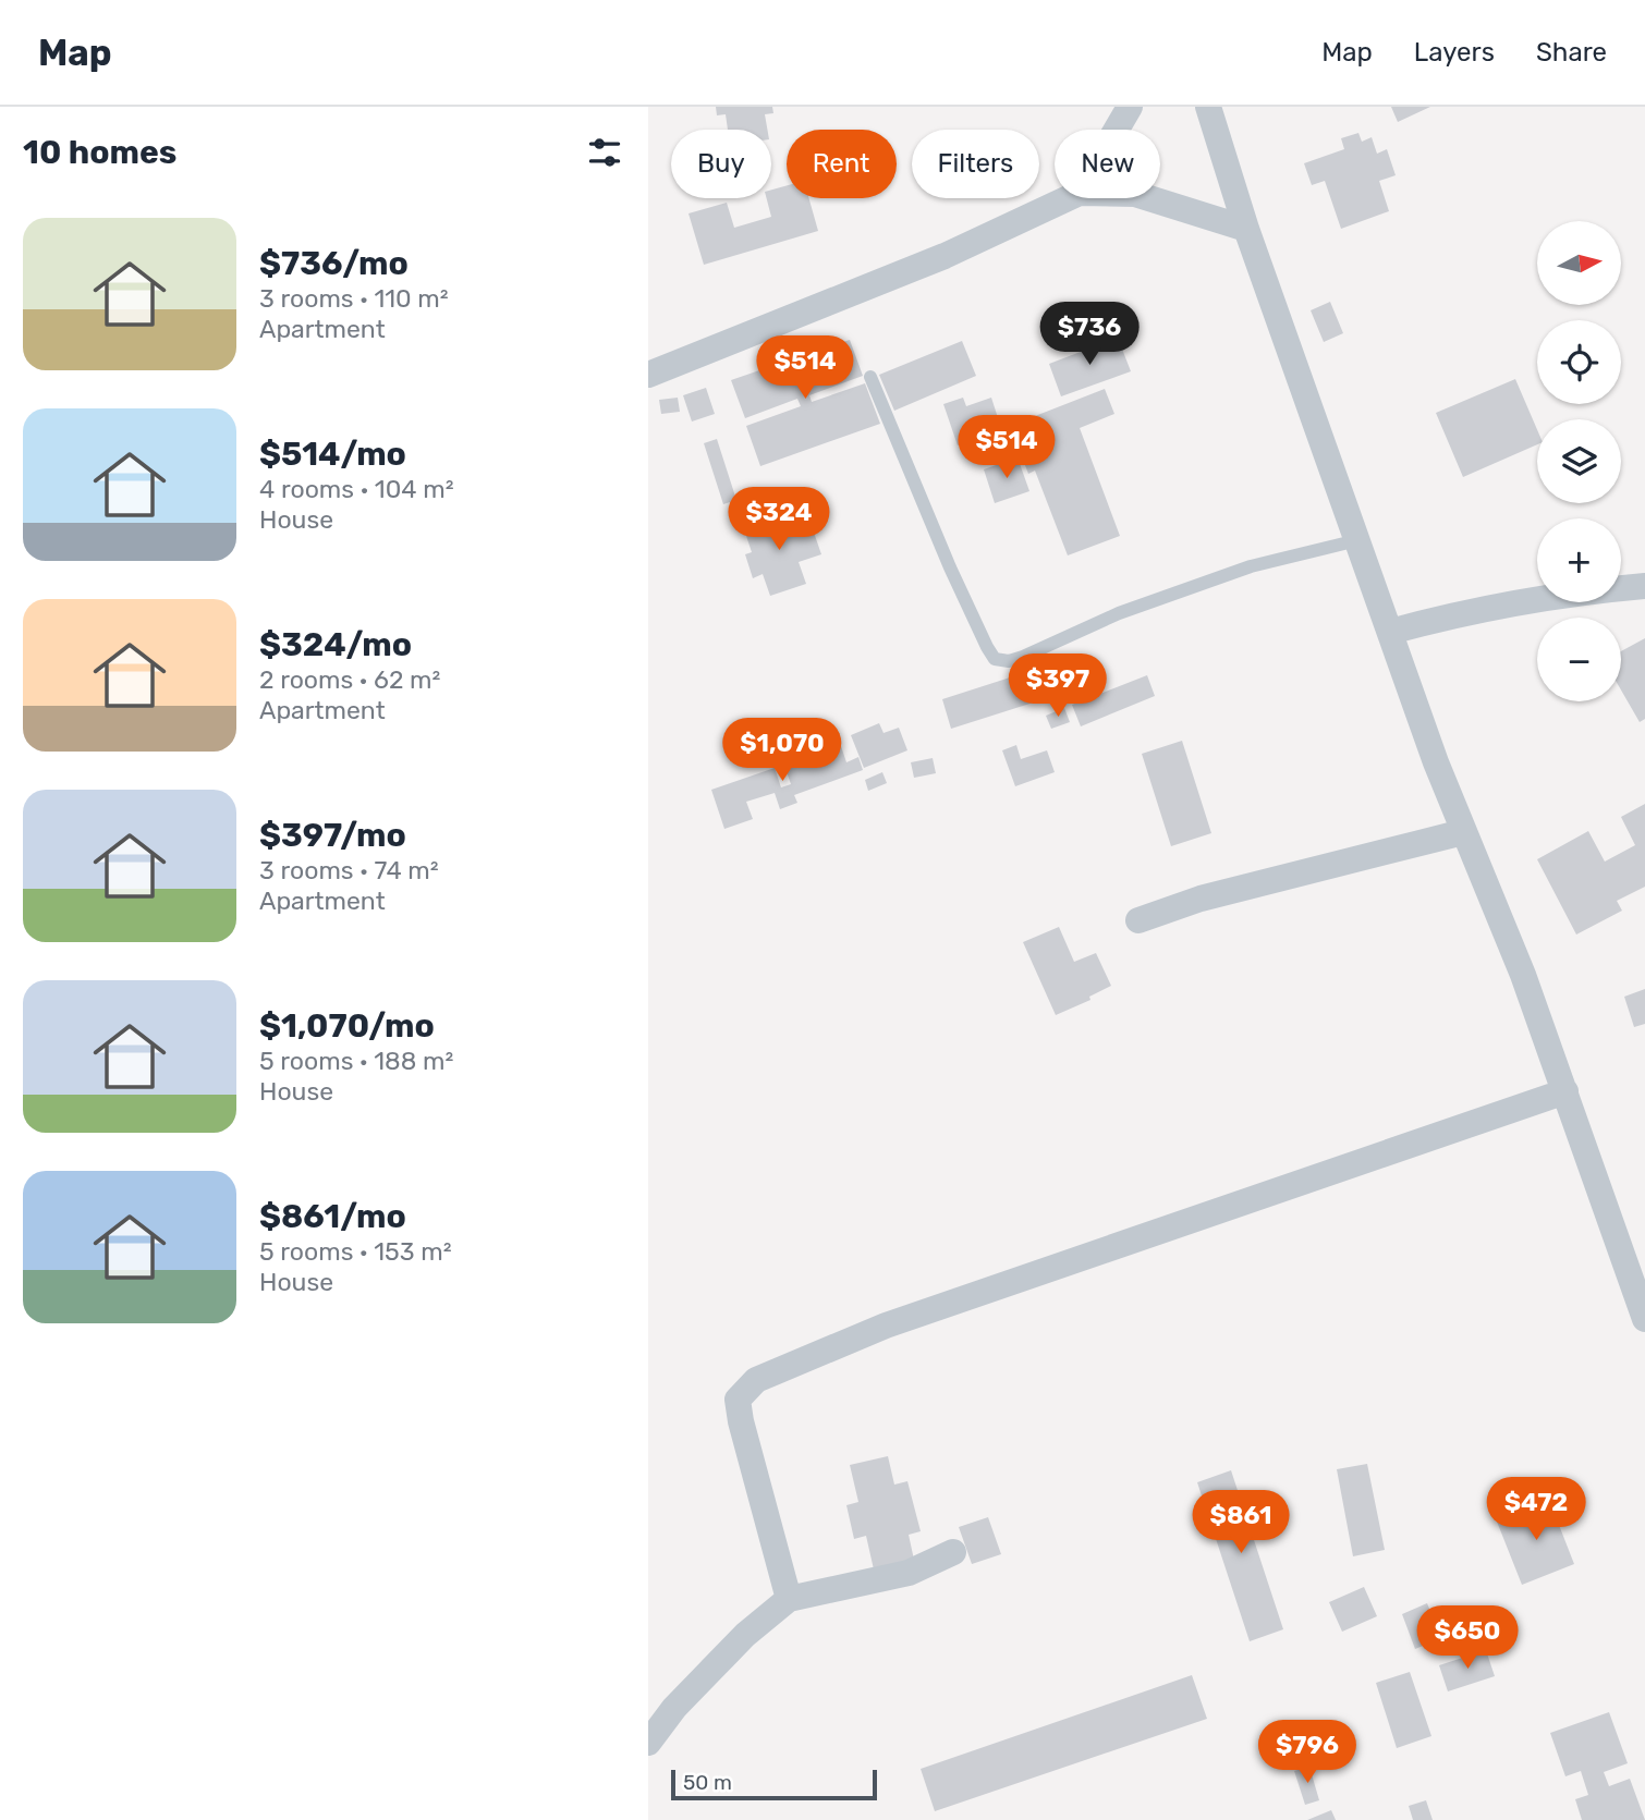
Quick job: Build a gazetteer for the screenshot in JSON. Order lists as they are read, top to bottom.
{
  "scale_bar": "50 m",
  "north": "right",
  "page": {
    "header": "Map",
    "nav": ["Map", "Layers", "Share"],
    "heading": "10 homes",
    "chip": [
      "Buy",
      "Rent",
      "Filters",
      "New"
    ],
    "list": [
      {
        "name": "$736/mo",
        "note": "3 rooms · 110 m² · Apartment"
      },
      {
        "name": "$514/mo",
        "note": "4 rooms · 104 m² · House"
      },
      {
        "name": "$324/mo",
        "note": "2 rooms · 62 m² · Apartment"
      },
      {
        "name": "$397/mo",
        "note": "3 rooms · 74 m² · Apartment"
      },
      {
        "name": "$1,070/mo",
        "note": "5 rooms · 188 m² · House"
      },
      {
        "name": "$861/mo",
        "note": "5 rooms · 153 m² · House"
      }
    ],
    "map_buttons": ["+", "−"],
    "price": [
      "$736",
      "$514",
      "$514",
      "$324",
      "$397",
      "$1,070",
      "$472",
      "$861",
      "$650",
      "$796"
    ],
    "scale": "50 m"
  }
}
